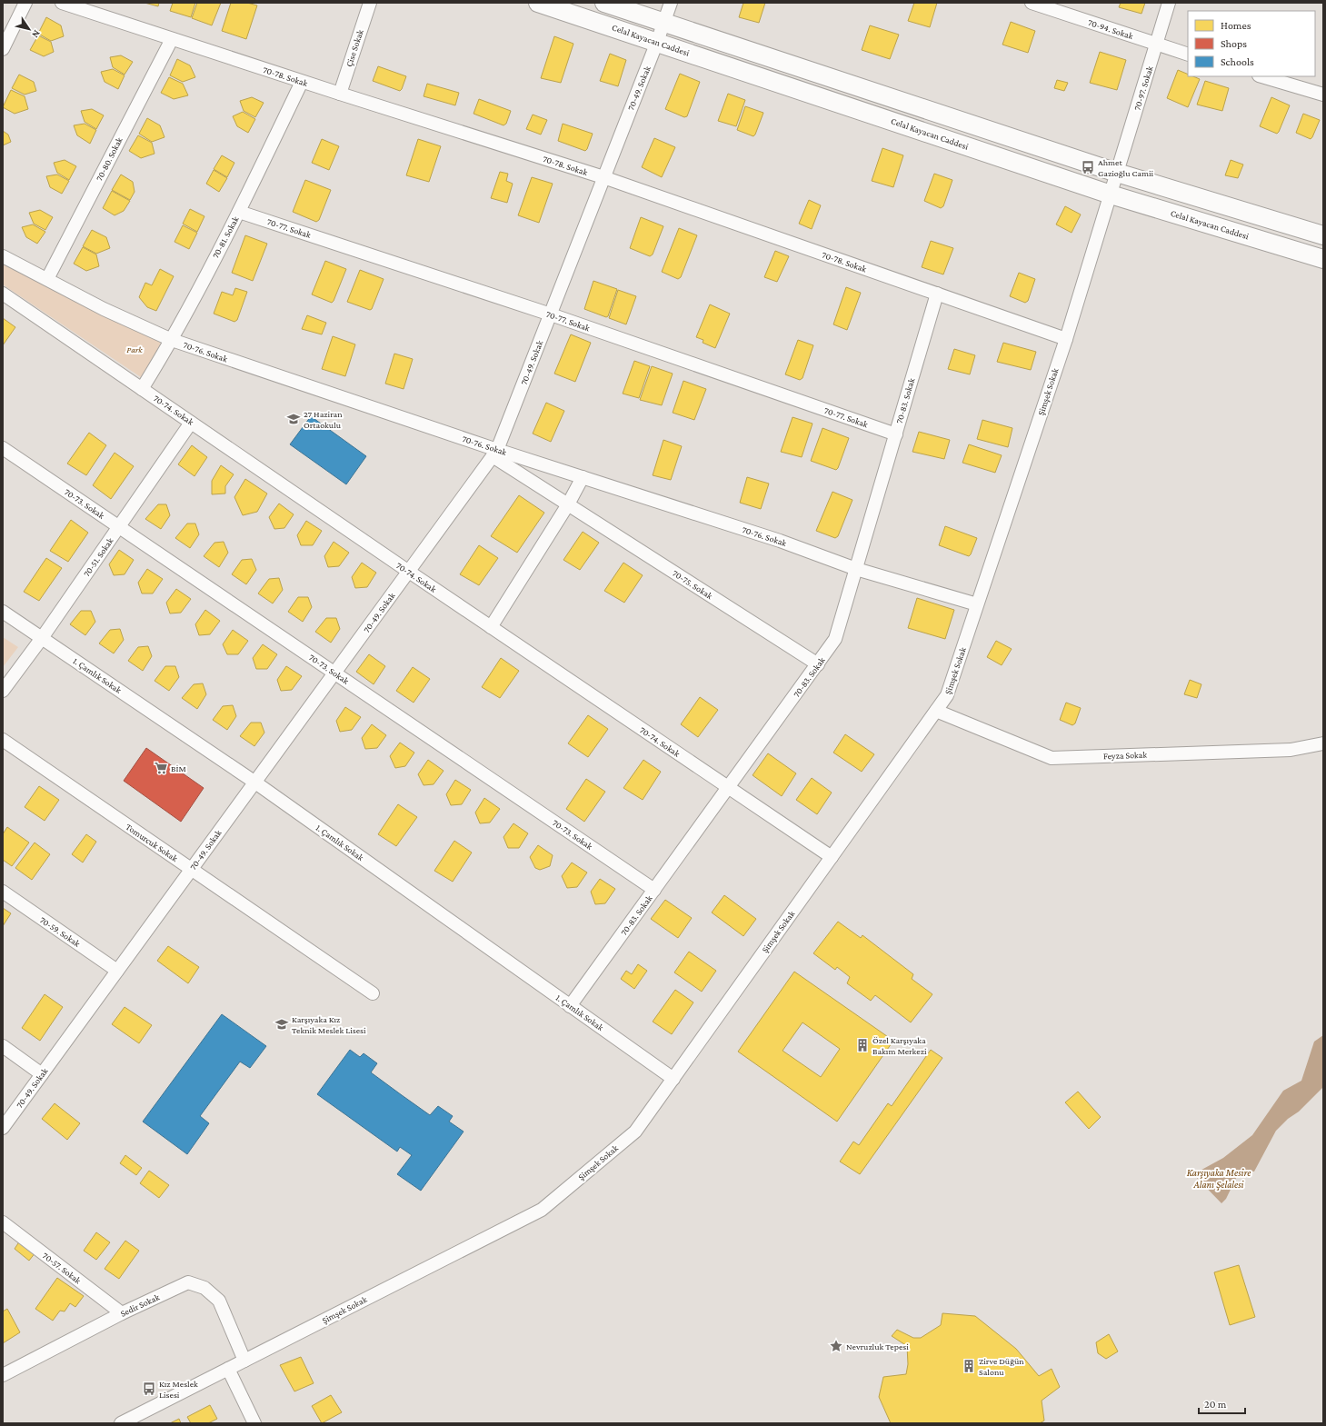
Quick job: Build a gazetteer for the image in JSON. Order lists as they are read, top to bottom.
{
  "streets": {
    "street": [
      "70-94. Sokak",
      "Celal Kayacan Caddesi",
      "Çise Sokak",
      "70-78. Sokak",
      "70-49. Sokak",
      "70-97. Sokak",
      "70-80. Sokak",
      "70-77. Sokak",
      "70-81. Sokak",
      "70-76. Sokak",
      "Şimşek Sokak",
      "70-83. Sokak",
      "70-74. Sokak",
      "70-73. Sokak",
      "70-51. Sokak",
      "70-75. Sokak",
      "1. Çamlık Sokak",
      "Feyza Sokak",
      "Tomurcuk Sokak",
      "70-59. Sokak",
      "70-57. Sokak",
      "Sedir Sokak"
    ]
  },
  "crossings": [
    ["70-94. Sokak", "70-97. Sokak"],
    ["Celal Kayacan Caddesi", "70-49. Sokak"],
    ["Celal Kayacan Caddesi", "Şimşek Sokak"],
    ["Çise Sokak", "70-78. Sokak"],
    ["70-78. Sokak", "70-49. Sokak"],
    ["70-78. Sokak", "70-80. Sokak"],
    ["70-78. Sokak", "70-81. Sokak"],
    ["70-78. Sokak", "Şimşek Sokak"],
    ["70-78. Sokak", "70-83. Sokak"],
    ["70-49. Sokak", "70-77. Sokak"],
    ["70-49. Sokak", "70-76. Sokak"],
    ["70-49. Sokak", "70-74. Sokak"],
    ["70-49. Sokak", "70-73. Sokak"],
    ["70-49. Sokak", "70-75. Sokak"],
    ["70-49. Sokak", "1. Çamlık Sokak"],
    ["70-49. Sokak", "Tomurcuk Sokak"],
    ["70-49. Sokak", "70-59. Sokak"],
    ["70-97. Sokak", "Şimşek Sokak"],
    ["70-80. Sokak", "70-76. Sokak"],
    ["70-77. Sokak", "70-81. Sokak"],
    ["70-77. Sokak", "70-83. Sokak"],
    ["70-81. Sokak", "70-76. Sokak"],
    ["70-81. Sokak", "70-74. Sokak"],
    ["70-76. Sokak", "Şimşek Sokak"],
    ["70-76. Sokak", "70-83. Sokak"],
    ["70-76. Sokak", "70-75. Sokak"],
    ["Şimşek Sokak", "70-74. Sokak"],
    ["Şimşek Sokak", "1. Çamlık Sokak"],
    ["Şimşek Sokak", "Feyza Sokak"],
    ["Şimşek Sokak", "Sedir Sokak"],
    ["70-83. Sokak", "70-74. Sokak"],
    ["70-83. Sokak", "70-73. Sokak"],
    ["70-83. Sokak", "70-75. Sokak"],
    ["70-83. Sokak", "1. Çamlık Sokak"],
    ["70-74. Sokak", "70-51. Sokak"],
    ["70-73. Sokak", "70-51. Sokak"],
    ["70-51. Sokak", "1. Çamlık Sokak"],
    ["70-57. Sokak", "Sedir Sokak"]
  ],
  "water": ["Karşıyaka Mesire Alanı Şelalesi"],
  "parks": ["Park"],
  "places": {
    "bus stop": ["Ahmet Gazioğlu Camii", "Kız Meslek Lisesi"],
    "school or university": ["27 Haziran Ortaokulu", "Karşıyaka Kız Teknik Meslek Lisesi"],
    "supermarket": ["BİM"],
    "building": ["Özel Karşıyaka Bakım Merkezi", "Zirve Düğün Salonu"],
    "place": ["Nevruzluk Tepesi"]
  },
  "legend": ["Homes", "Shops", "Schools"],
  "scale_bar": "20 m",
  "north": "bottom right"
}
